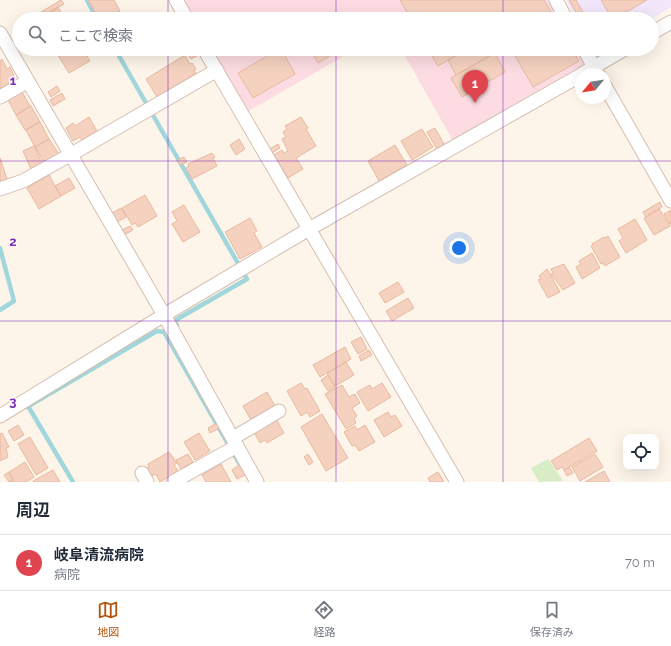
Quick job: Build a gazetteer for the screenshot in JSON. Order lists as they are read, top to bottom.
{
  "north": "bottom left",
  "page": {
    "search": "ここで検索",
    "pins": "1",
    "heading": "周辺",
    "list": [
      {
        "mark": "1",
        "name": "岐阜清流病院",
        "note": "病院",
        "value": "70 m"
      }
    ],
    "nav": ["地図", "経路", "保存済み"]
  },
  "grid": {
    "rows": ["1", "2", "3"]
  }
}
